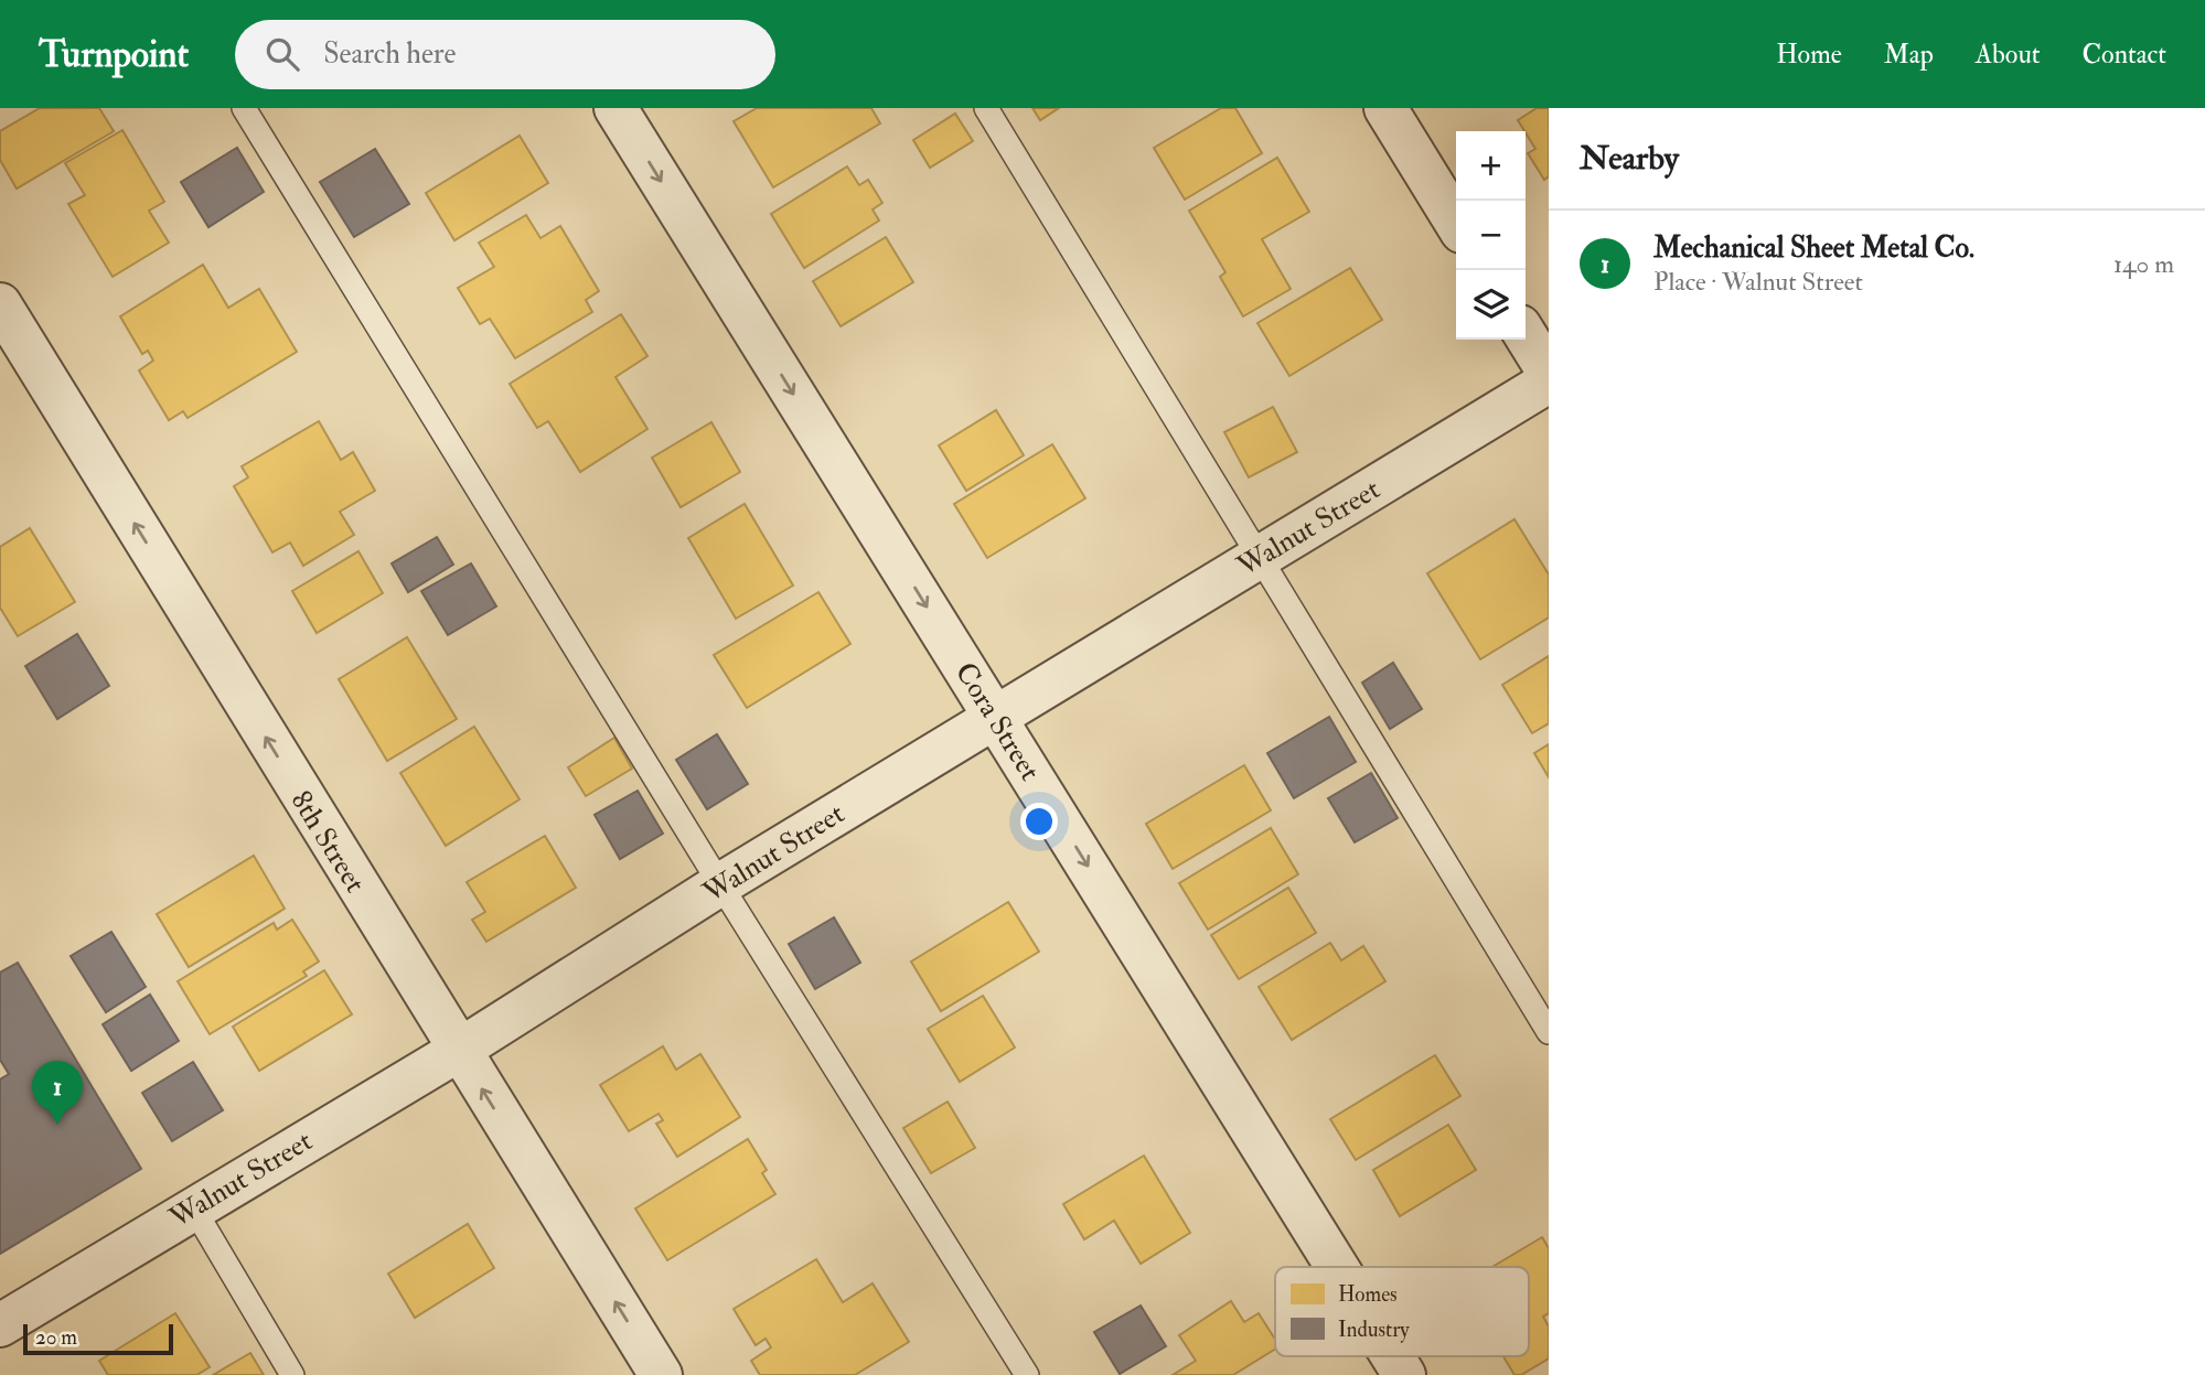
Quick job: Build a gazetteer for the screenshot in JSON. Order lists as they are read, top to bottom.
{
  "streets": {
    "street": ["Walnut Street", "Cora Street", "8th Street"]
  },
  "crossings": [
    ["Walnut Street", "Cora Street"],
    ["Walnut Street", "8th Street"]
  ],
  "one_way": ["Cora Street", "8th Street"],
  "legend": ["Homes", "Industry"],
  "scale_bar": "20 m",
  "page": {
    "header": "Turnpoint",
    "search": "Search here",
    "nav": [
      "Home",
      "Map",
      "About",
      "Contact"
    ],
    "heading": "Nearby",
    "map_buttons": ["+", "−"],
    "list": [
      {
        "mark": "1",
        "name": "Mechanical Sheet Metal Co.",
        "note": "Place · Walnut Street",
        "value": "140 m"
      }
    ],
    "pins": "1",
    "scale": "20 m"
  }
}
